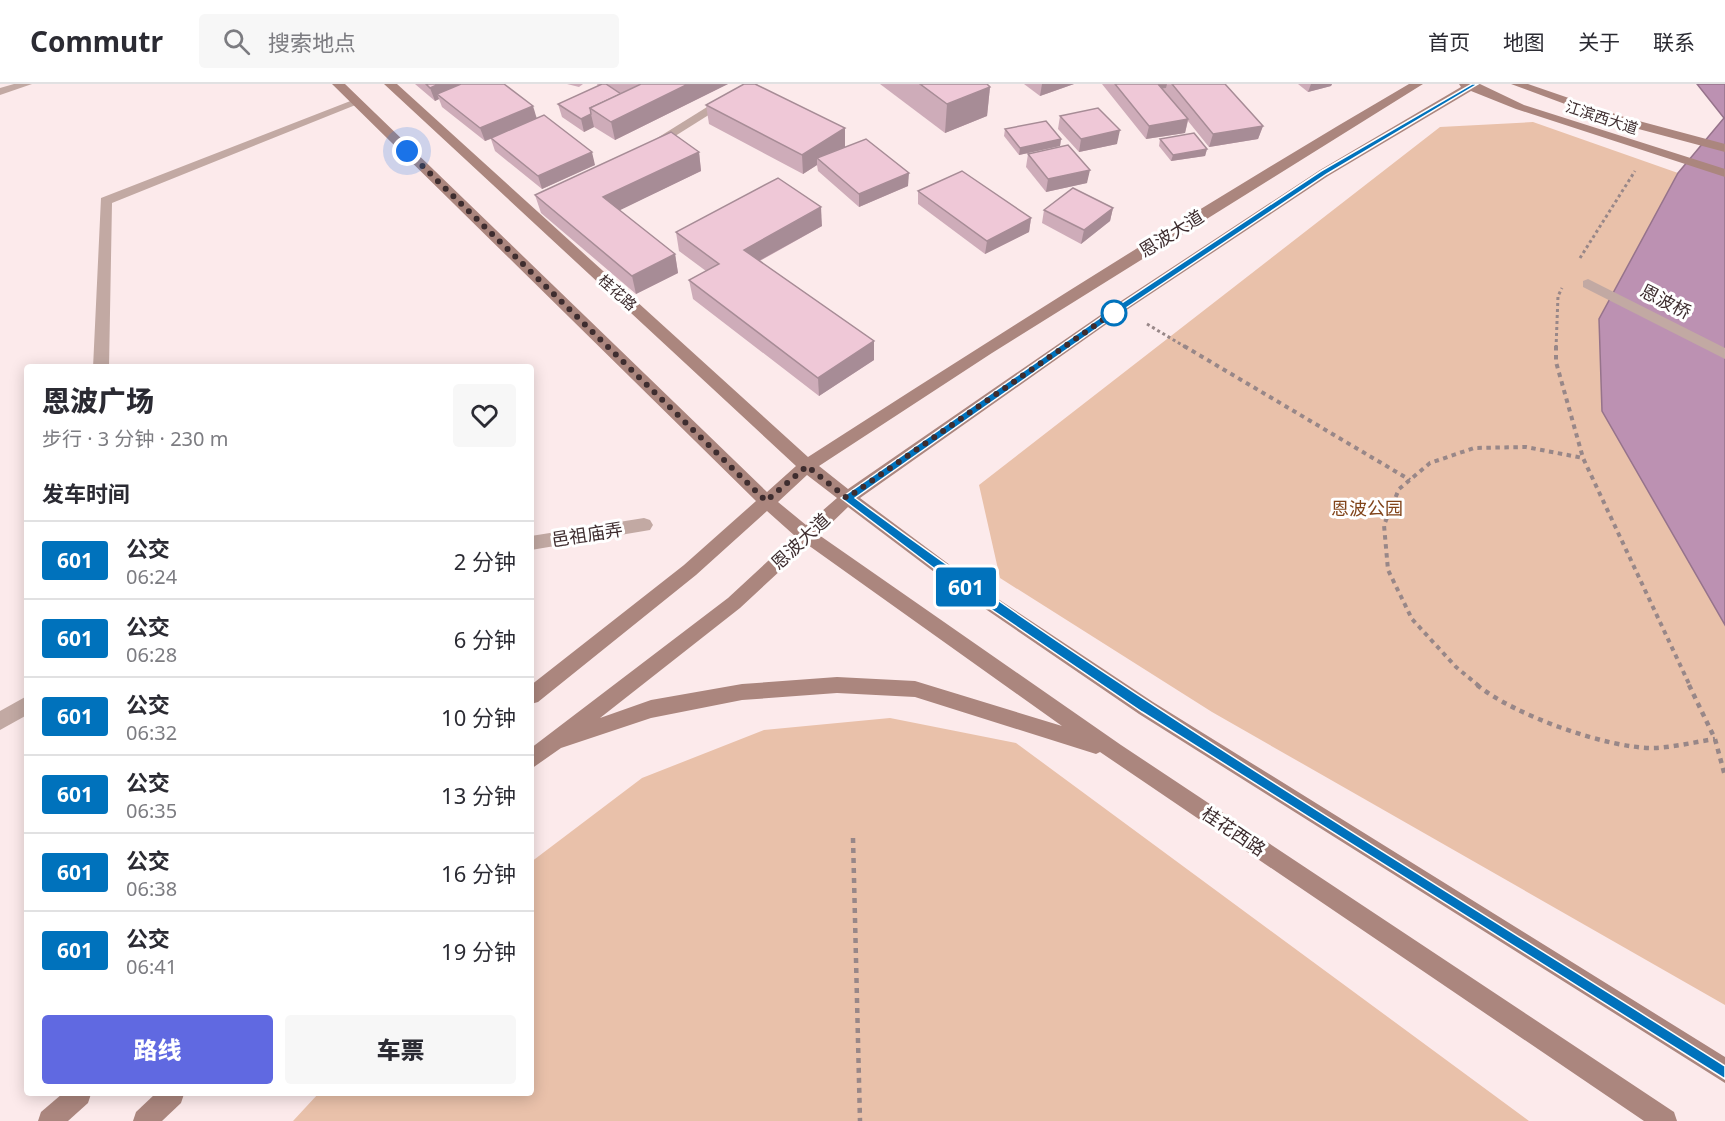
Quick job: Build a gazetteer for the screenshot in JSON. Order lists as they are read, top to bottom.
{
  "streets": {
    "main road": [
      "江滨西大道",
      "恩波大道",
      "桂花路",
      "桂花西路"
    ],
    "street": ["恩波桥", "邑祖庙弄"]
  },
  "crossings": [
    ["江滨西大道", "恩波大道"],
    ["恩波大道", "桂花路"],
    ["恩波大道", "桂花西路"]
  ],
  "parks": ["恩波公园"],
  "lines": ["bus line 601"],
  "page": {
    "header": "Commutr",
    "search": "搜索地点",
    "nav": [
      "首页",
      "地图",
      "关于",
      "联系"
    ],
    "on_map": "601",
    "heading": [
      ["恩波广场", "步行 · 3 分钟 · 230 m"],
      "发车时间"
    ],
    "list": [
      {
        "mark": "601",
        "name": "公交",
        "note": "06:24",
        "value": "2 分钟"
      },
      {
        "mark": "601",
        "name": "公交",
        "note": "06:28",
        "value": "6 分钟"
      },
      {
        "mark": "601",
        "name": "公交",
        "note": "06:32",
        "value": "10 分钟"
      },
      {
        "mark": "601",
        "name": "公交",
        "note": "06:35",
        "value": "13 分钟"
      },
      {
        "mark": "601",
        "name": "公交",
        "note": "06:38",
        "value": "16 分钟"
      },
      {
        "mark": "601",
        "name": "公交",
        "note": "06:41",
        "value": "19 分钟"
      }
    ],
    "buttons": ["路线", "车票"]
  }
}
